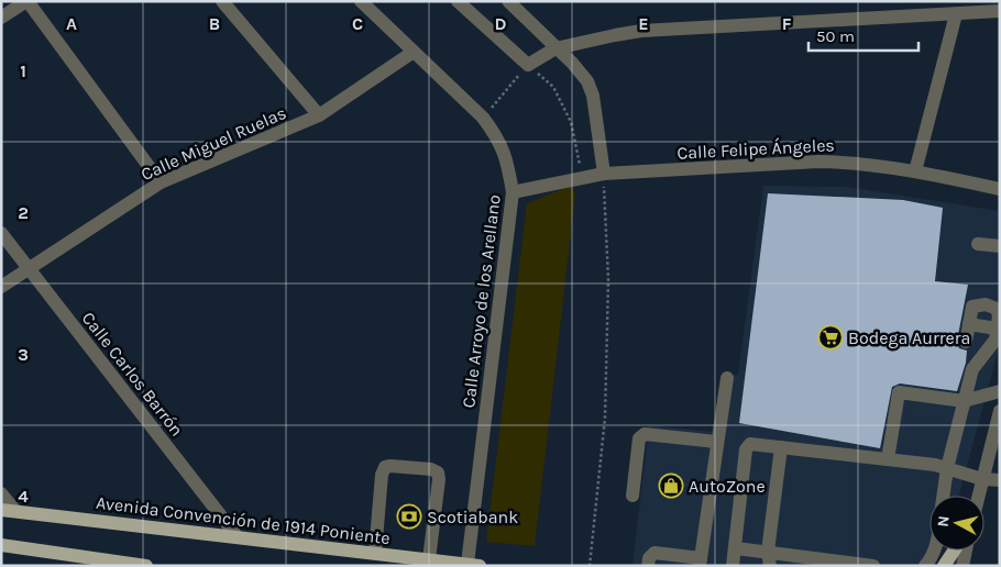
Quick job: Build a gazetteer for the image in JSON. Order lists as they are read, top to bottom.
{
  "streets": {
    "main road": ["Avenida Convención de 1914 Poniente"],
    "street": [
      "Calle Miguel Ruelas",
      "Calle Felipe Ángeles",
      "Calle Arroyo de los Arellano",
      "Calle Carlos Barrón"
    ]
  },
  "crossings": [
    ["Calle Miguel Ruelas", "Calle Arroyo de los Arellano"],
    ["Calle Miguel Ruelas", "Calle Carlos Barrón"],
    ["Calle Felipe Ángeles", "Calle Arroyo de los Arellano"],
    ["Calle Arroyo de los Arellano", "Avenida Convención de 1914 Poniente"],
    ["Calle Carlos Barrón", "Avenida Convención de 1914 Poniente"]
  ],
  "places": {
    "supermarket": ["Bodega Aurrera"],
    "shop": ["AutoZone"],
    "bank": ["Scotiabank"]
  },
  "scale_bar": "50 m",
  "north": "left",
  "grid": {
    "columns": [
      "A",
      "B",
      "C",
      "D",
      "E",
      "F"
    ],
    "rows": [
      "1",
      "2",
      "3",
      "4"
    ]
  }
}
